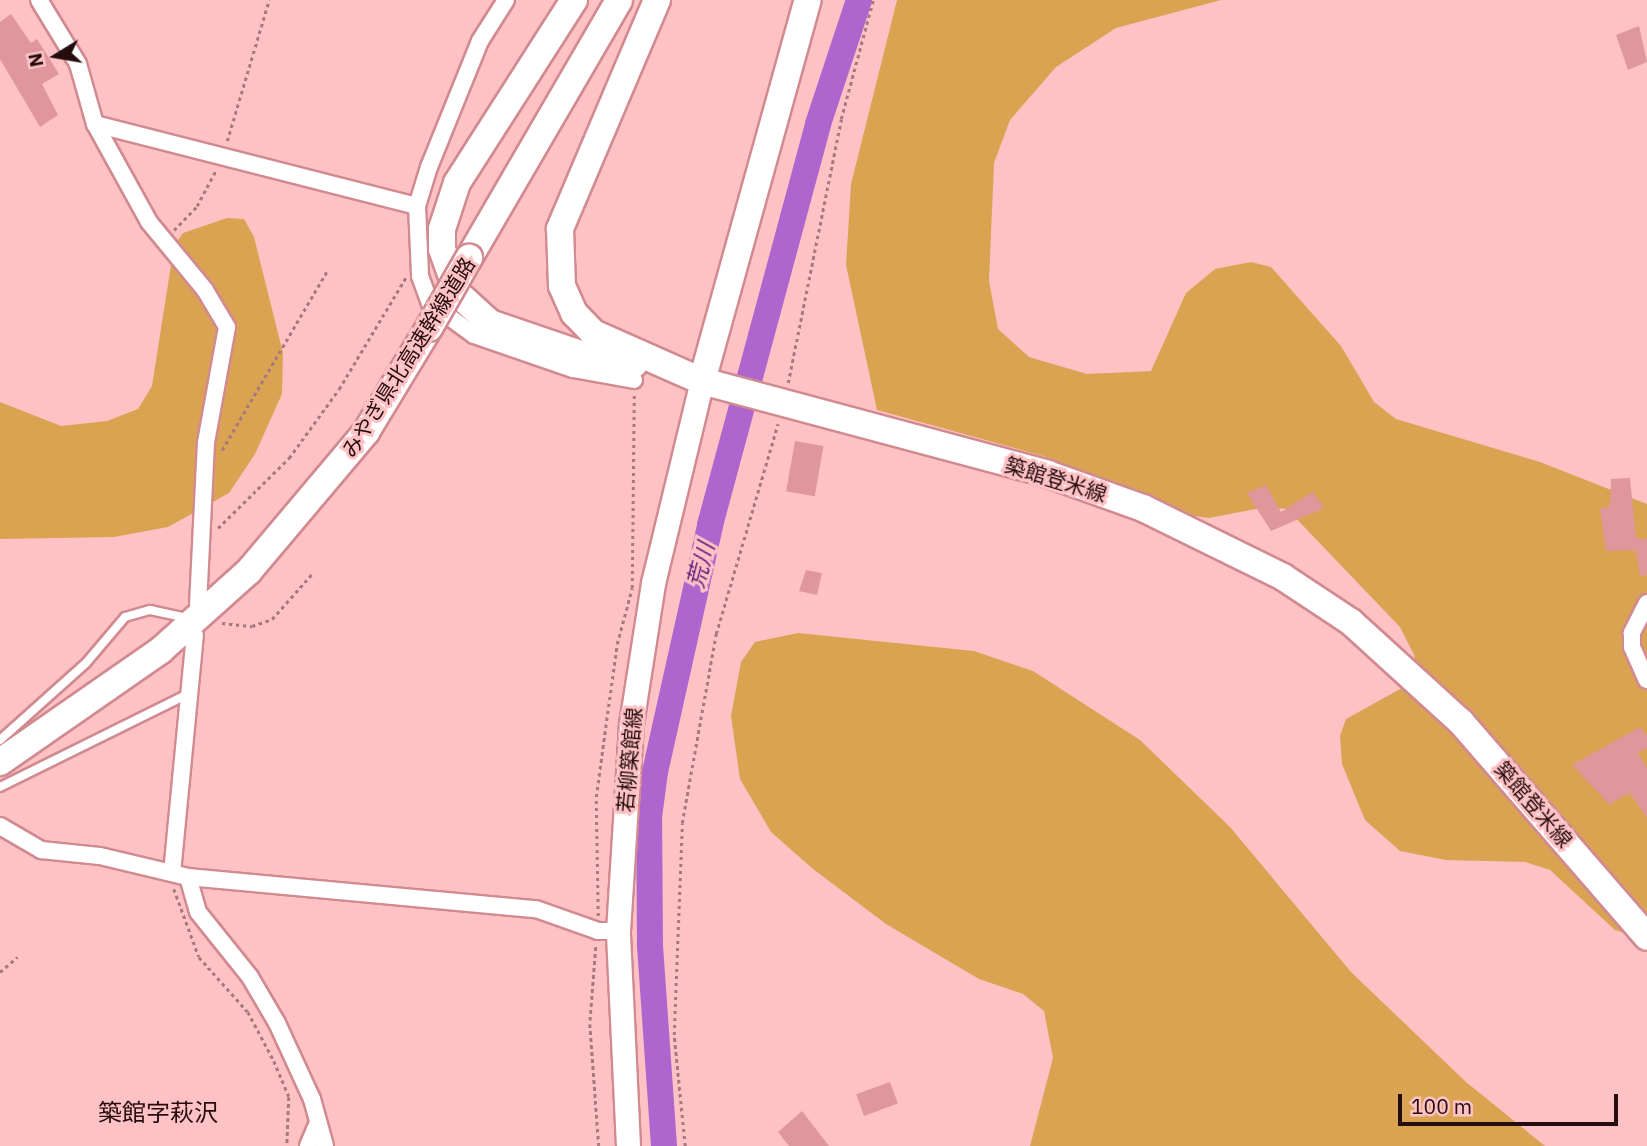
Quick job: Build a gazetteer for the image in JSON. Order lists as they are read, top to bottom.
{
  "streets": {
    "main road": ["みやぎ県北高速幹線道路", "築館登米線", "若柳築館線"]
  },
  "crossings": [
    ["築館登米線", "若柳築館線"]
  ],
  "districts": ["築館字萩沢"],
  "water": ["荒川"],
  "scale_bar": "100 m",
  "north": "left"
}
